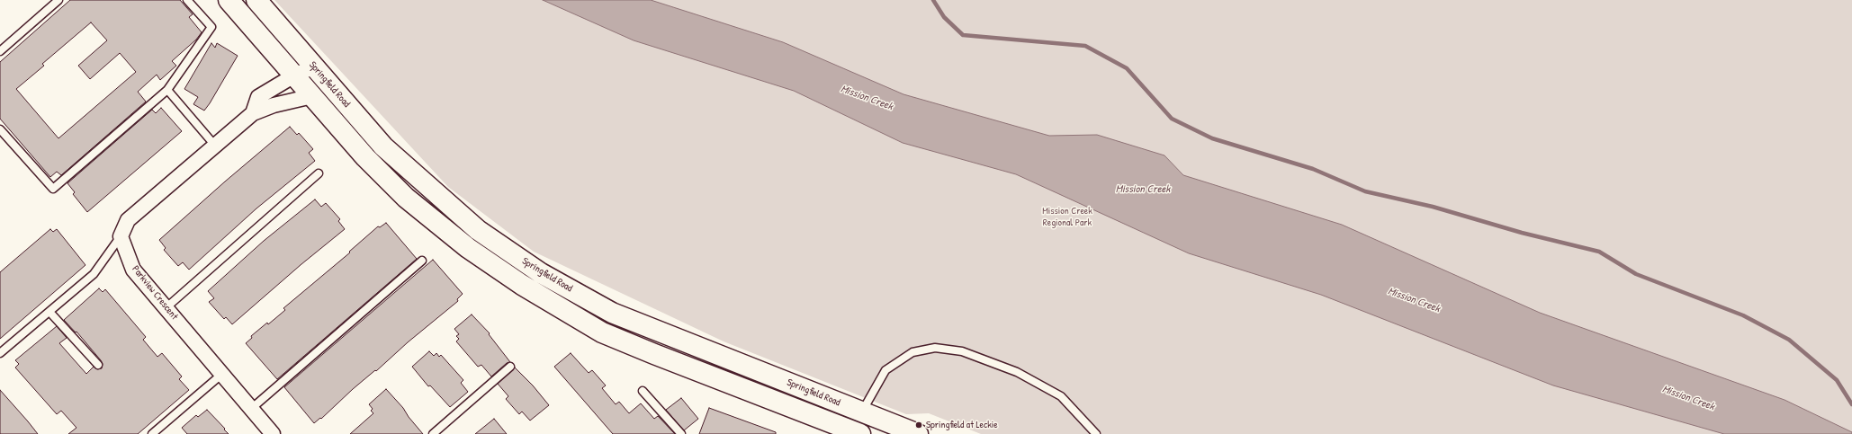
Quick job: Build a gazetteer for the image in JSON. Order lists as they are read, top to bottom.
{
  "streets": {
    "main road": ["Springfield Road"],
    "street": ["Parkview Crescent"]
  },
  "water": ["Mission Creek"],
  "parks": ["Mission Creek Regional Park"],
  "places": ["Springfield at Leckie"]
}
